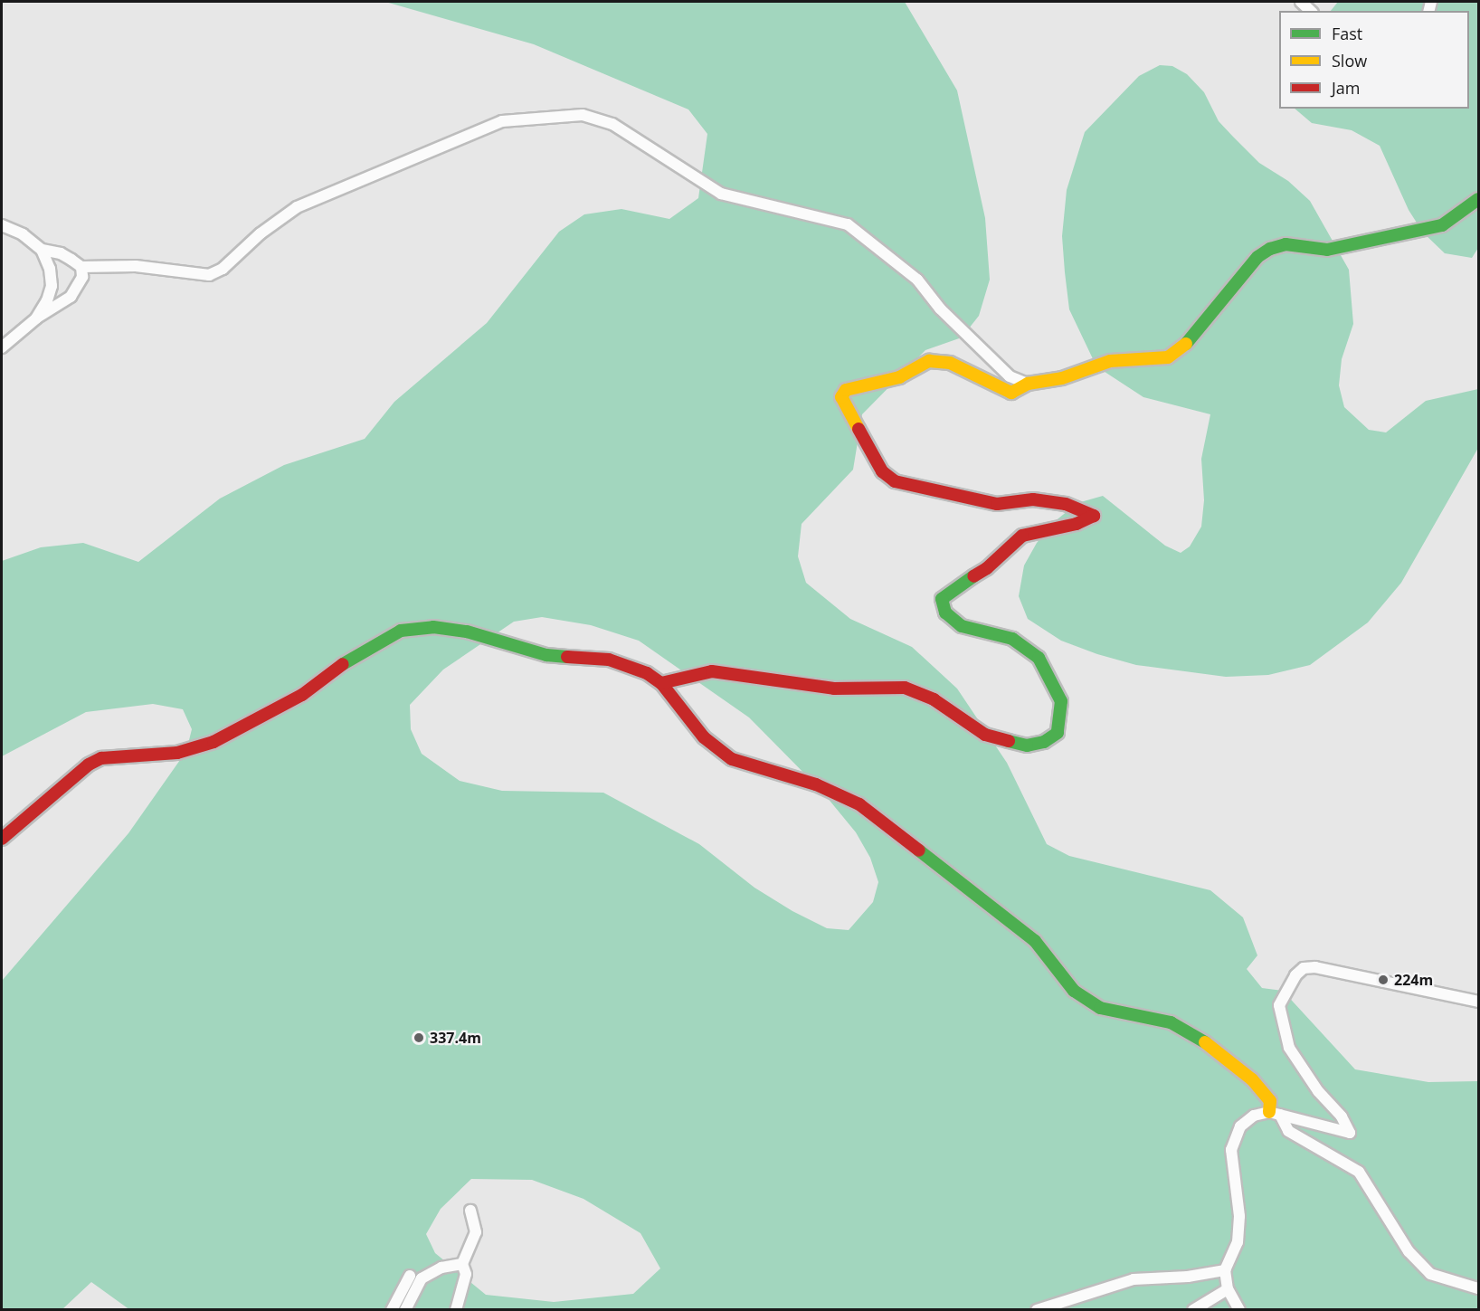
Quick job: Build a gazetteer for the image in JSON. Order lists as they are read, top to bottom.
{
  "places": ["224m", "337.4m"],
  "legend": ["Fast", "Slow", "Jam"]
}
